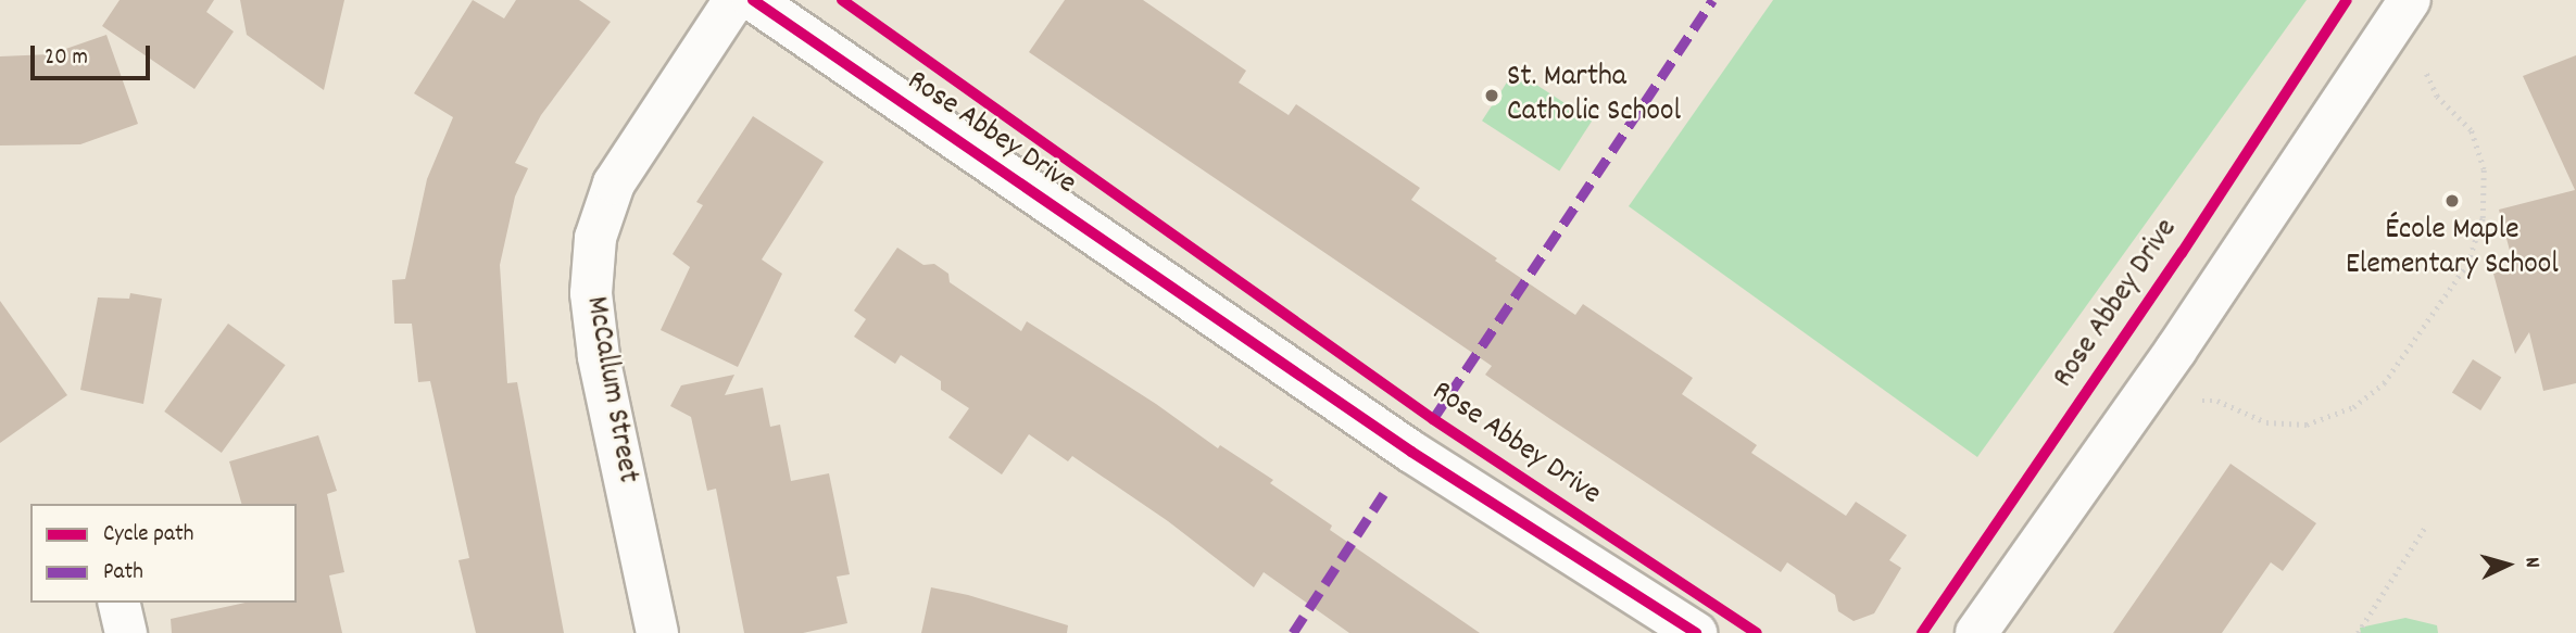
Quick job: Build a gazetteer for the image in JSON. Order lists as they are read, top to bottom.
{
  "streets": {
    "street": ["Rose Abbey Drive", "McCallum Street"]
  },
  "places": ["St. Martha Catholic School", "École Maple Elementary School"],
  "legend": ["Cycle path", "Path"],
  "scale_bar": "20 m",
  "north": "right"
}
